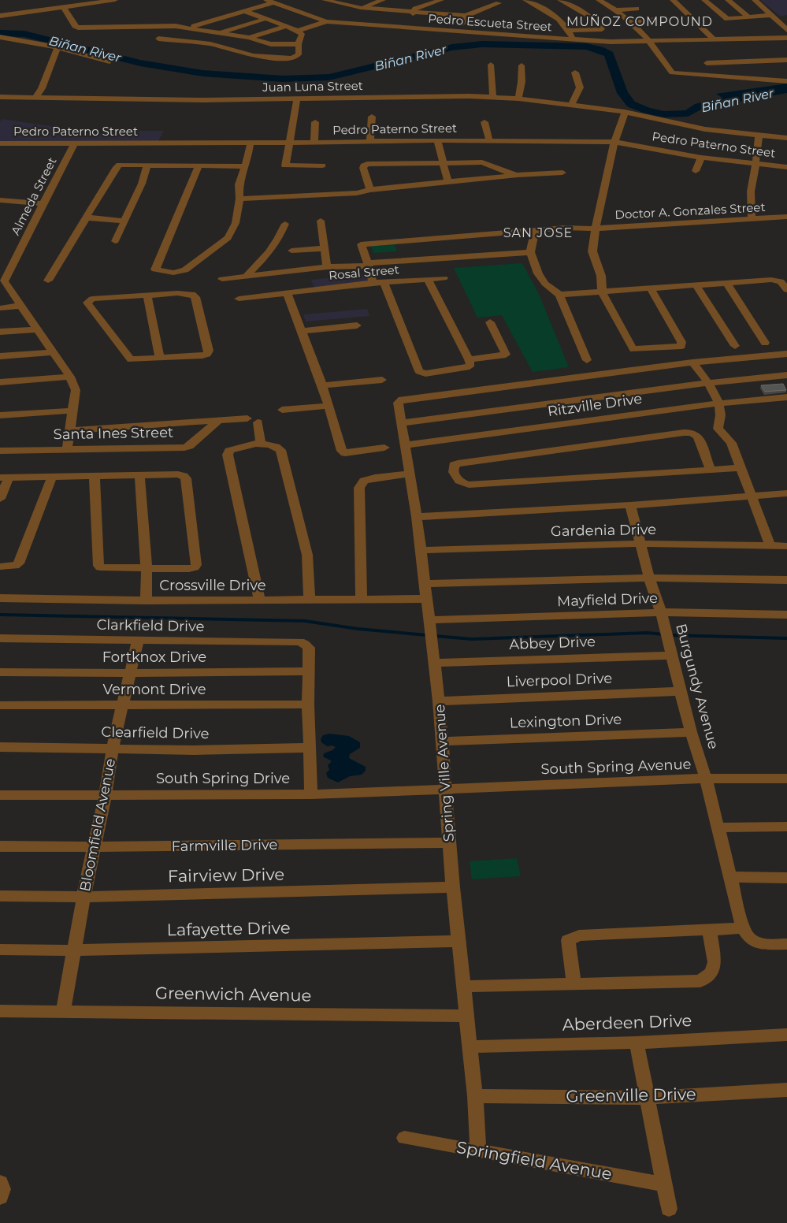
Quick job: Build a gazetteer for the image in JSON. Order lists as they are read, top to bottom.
{
  "streets": {
    "street": [
      "Pedro Escueta Street",
      "Juan Luna Street",
      "Pedro Paterno Street",
      "Almeda Street",
      "Doctor A. Gonzales Street",
      "Rosal Street",
      "Ritzville Drive",
      "Santa Ines Street",
      "Gardenia Drive",
      "Crossville Drive",
      "Mayfield Drive",
      "Clarkfield Drive",
      "Abbey Drive",
      "Fortknox Drive",
      "Liverpool Drive",
      "Burgundy Avenue",
      "Vermont Drive",
      "Lexington Drive",
      "Clearfield Drive",
      "South Spring Avenue",
      "Spring Ville Avenue",
      "South Spring Drive",
      "Bloomfield Avenue",
      "Farmville Drive",
      "Fairview Drive",
      "Lafayette Drive",
      "Greenwich Avenue",
      "Aberdeen Drive",
      "Greenville Drive",
      "Springfield Avenue"
    ]
  },
  "crossings": [
    ["Pedro Paterno Street", "Almeda Street"],
    ["Ritzville Drive", "Spring Ville Avenue"],
    ["Gardenia Drive", "Burgundy Avenue"],
    ["Gardenia Drive", "Spring Ville Avenue"],
    ["Crossville Drive", "Spring Ville Avenue"],
    ["Mayfield Drive", "Burgundy Avenue"],
    ["Mayfield Drive", "Spring Ville Avenue"],
    ["Clarkfield Drive", "Fortknox Drive"],
    ["Clarkfield Drive", "Bloomfield Avenue"],
    ["Abbey Drive", "Burgundy Avenue"],
    ["Abbey Drive", "Spring Ville Avenue"],
    ["Fortknox Drive", "Bloomfield Avenue"],
    ["Liverpool Drive", "Burgundy Avenue"],
    ["Liverpool Drive", "Spring Ville Avenue"],
    ["Burgundy Avenue", "Lexington Drive"],
    ["Burgundy Avenue", "South Spring Avenue"],
    ["Vermont Drive", "Bloomfield Avenue"],
    ["Lexington Drive", "Spring Ville Avenue"],
    ["Clearfield Drive", "Bloomfield Avenue"],
    ["South Spring Avenue", "Spring Ville Avenue"],
    ["South Spring Avenue", "South Spring Drive"],
    ["Spring Ville Avenue", "South Spring Drive"],
    ["Spring Ville Avenue", "Farmville Drive"],
    ["Spring Ville Avenue", "Fairview Drive"],
    ["Spring Ville Avenue", "Lafayette Drive"],
    ["Spring Ville Avenue", "Greenwich Avenue"],
    ["Spring Ville Avenue", "Aberdeen Drive"],
    ["Spring Ville Avenue", "Greenville Drive"],
    ["Spring Ville Avenue", "Springfield Avenue"],
    ["South Spring Drive", "Bloomfield Avenue"],
    ["Bloomfield Avenue", "Farmville Drive"],
    ["Bloomfield Avenue", "Fairview Drive"],
    ["Bloomfield Avenue", "Lafayette Drive"],
    ["Bloomfield Avenue", "Greenwich Avenue"]
  ],
  "districts": ["MUÑOZ COMPOUND", "SAN JOSE"],
  "water": ["Biñan River"]
}
